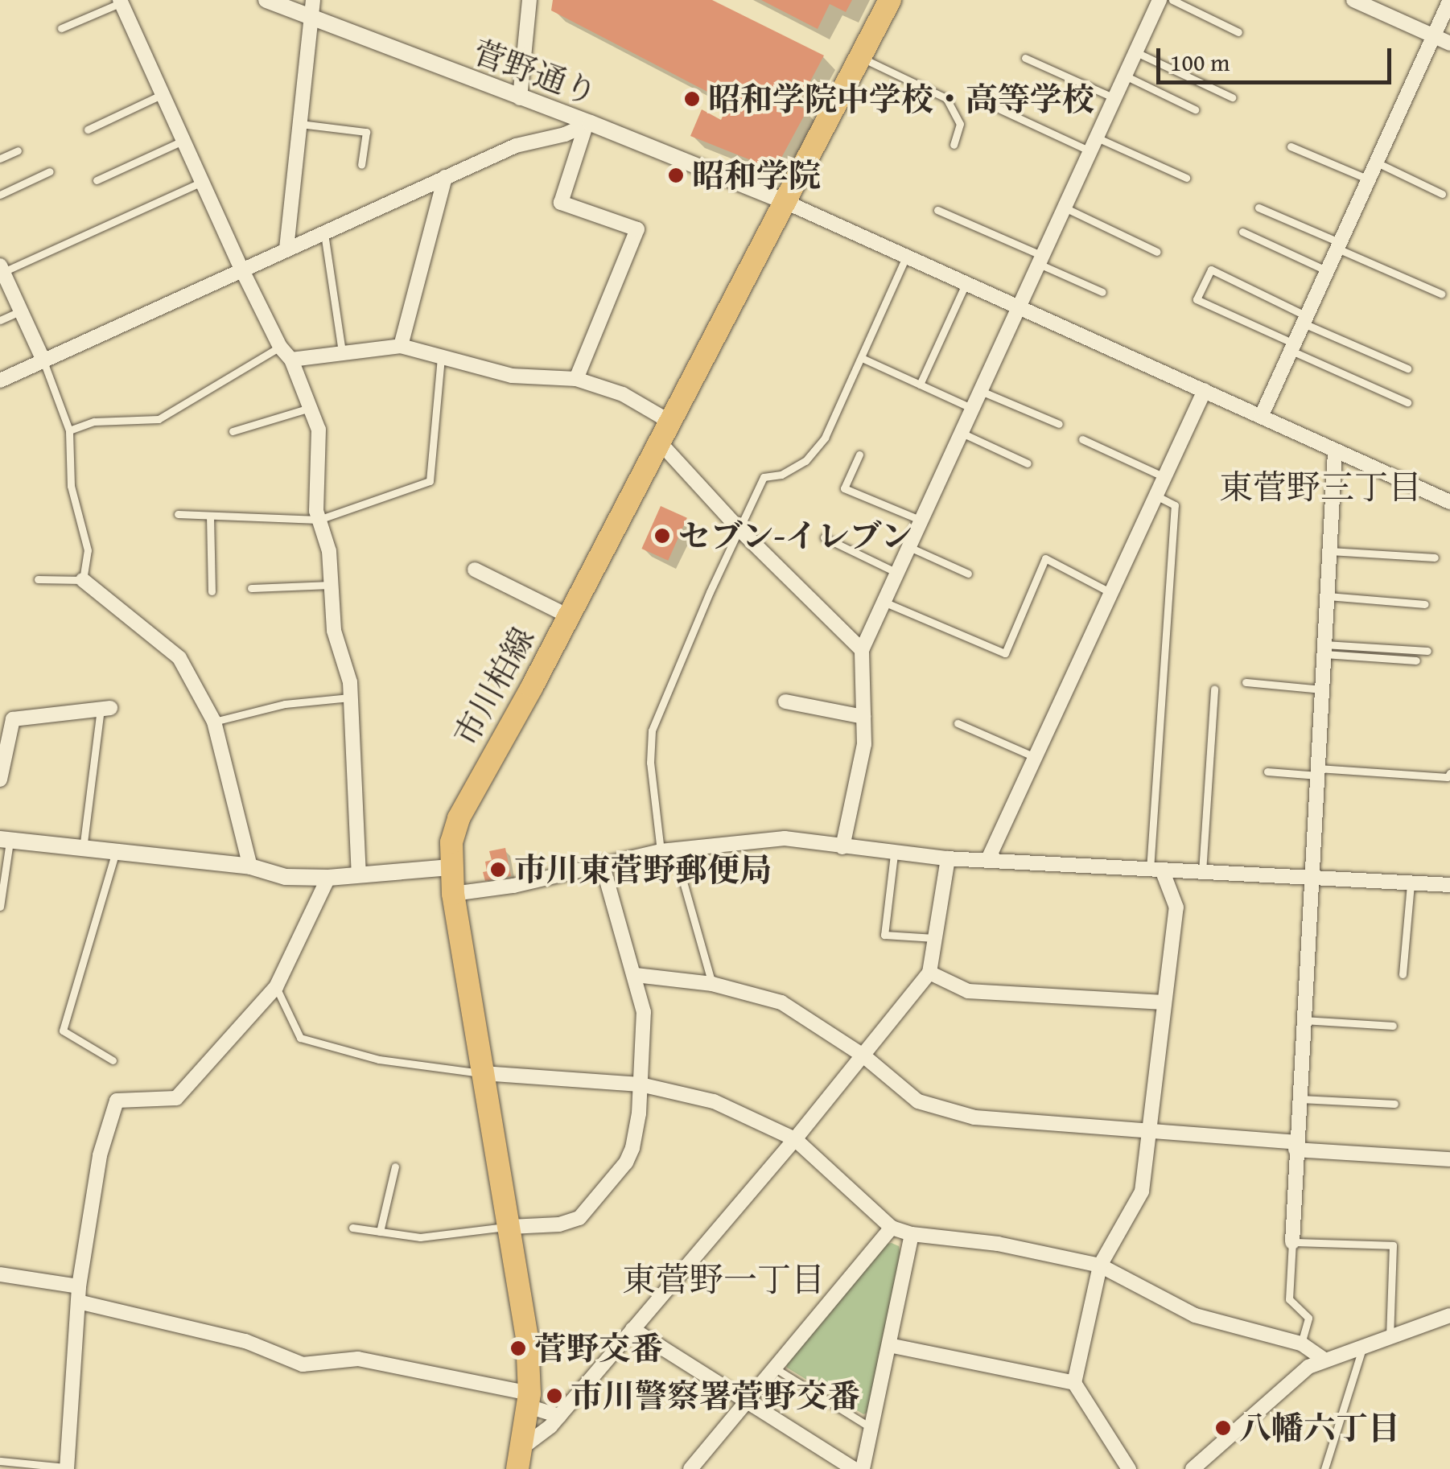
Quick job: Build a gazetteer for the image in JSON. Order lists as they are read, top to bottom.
{
  "streets": {
    "main road": ["市川柏線"],
    "street": ["菅野通り"]
  },
  "crossings": [
    ["菅野通り", "市川柏線"]
  ],
  "districts": ["東菅野三丁目", "東菅野一丁目"],
  "places": [
    "昭和学院中学校・高等学校",
    "昭和学院",
    "セブン-イレブン",
    "市川東菅野郵便局",
    "菅野交番",
    "市川警察署菅野交番",
    "八幡六丁目"
  ],
  "scale_bar": "100 m"
}
